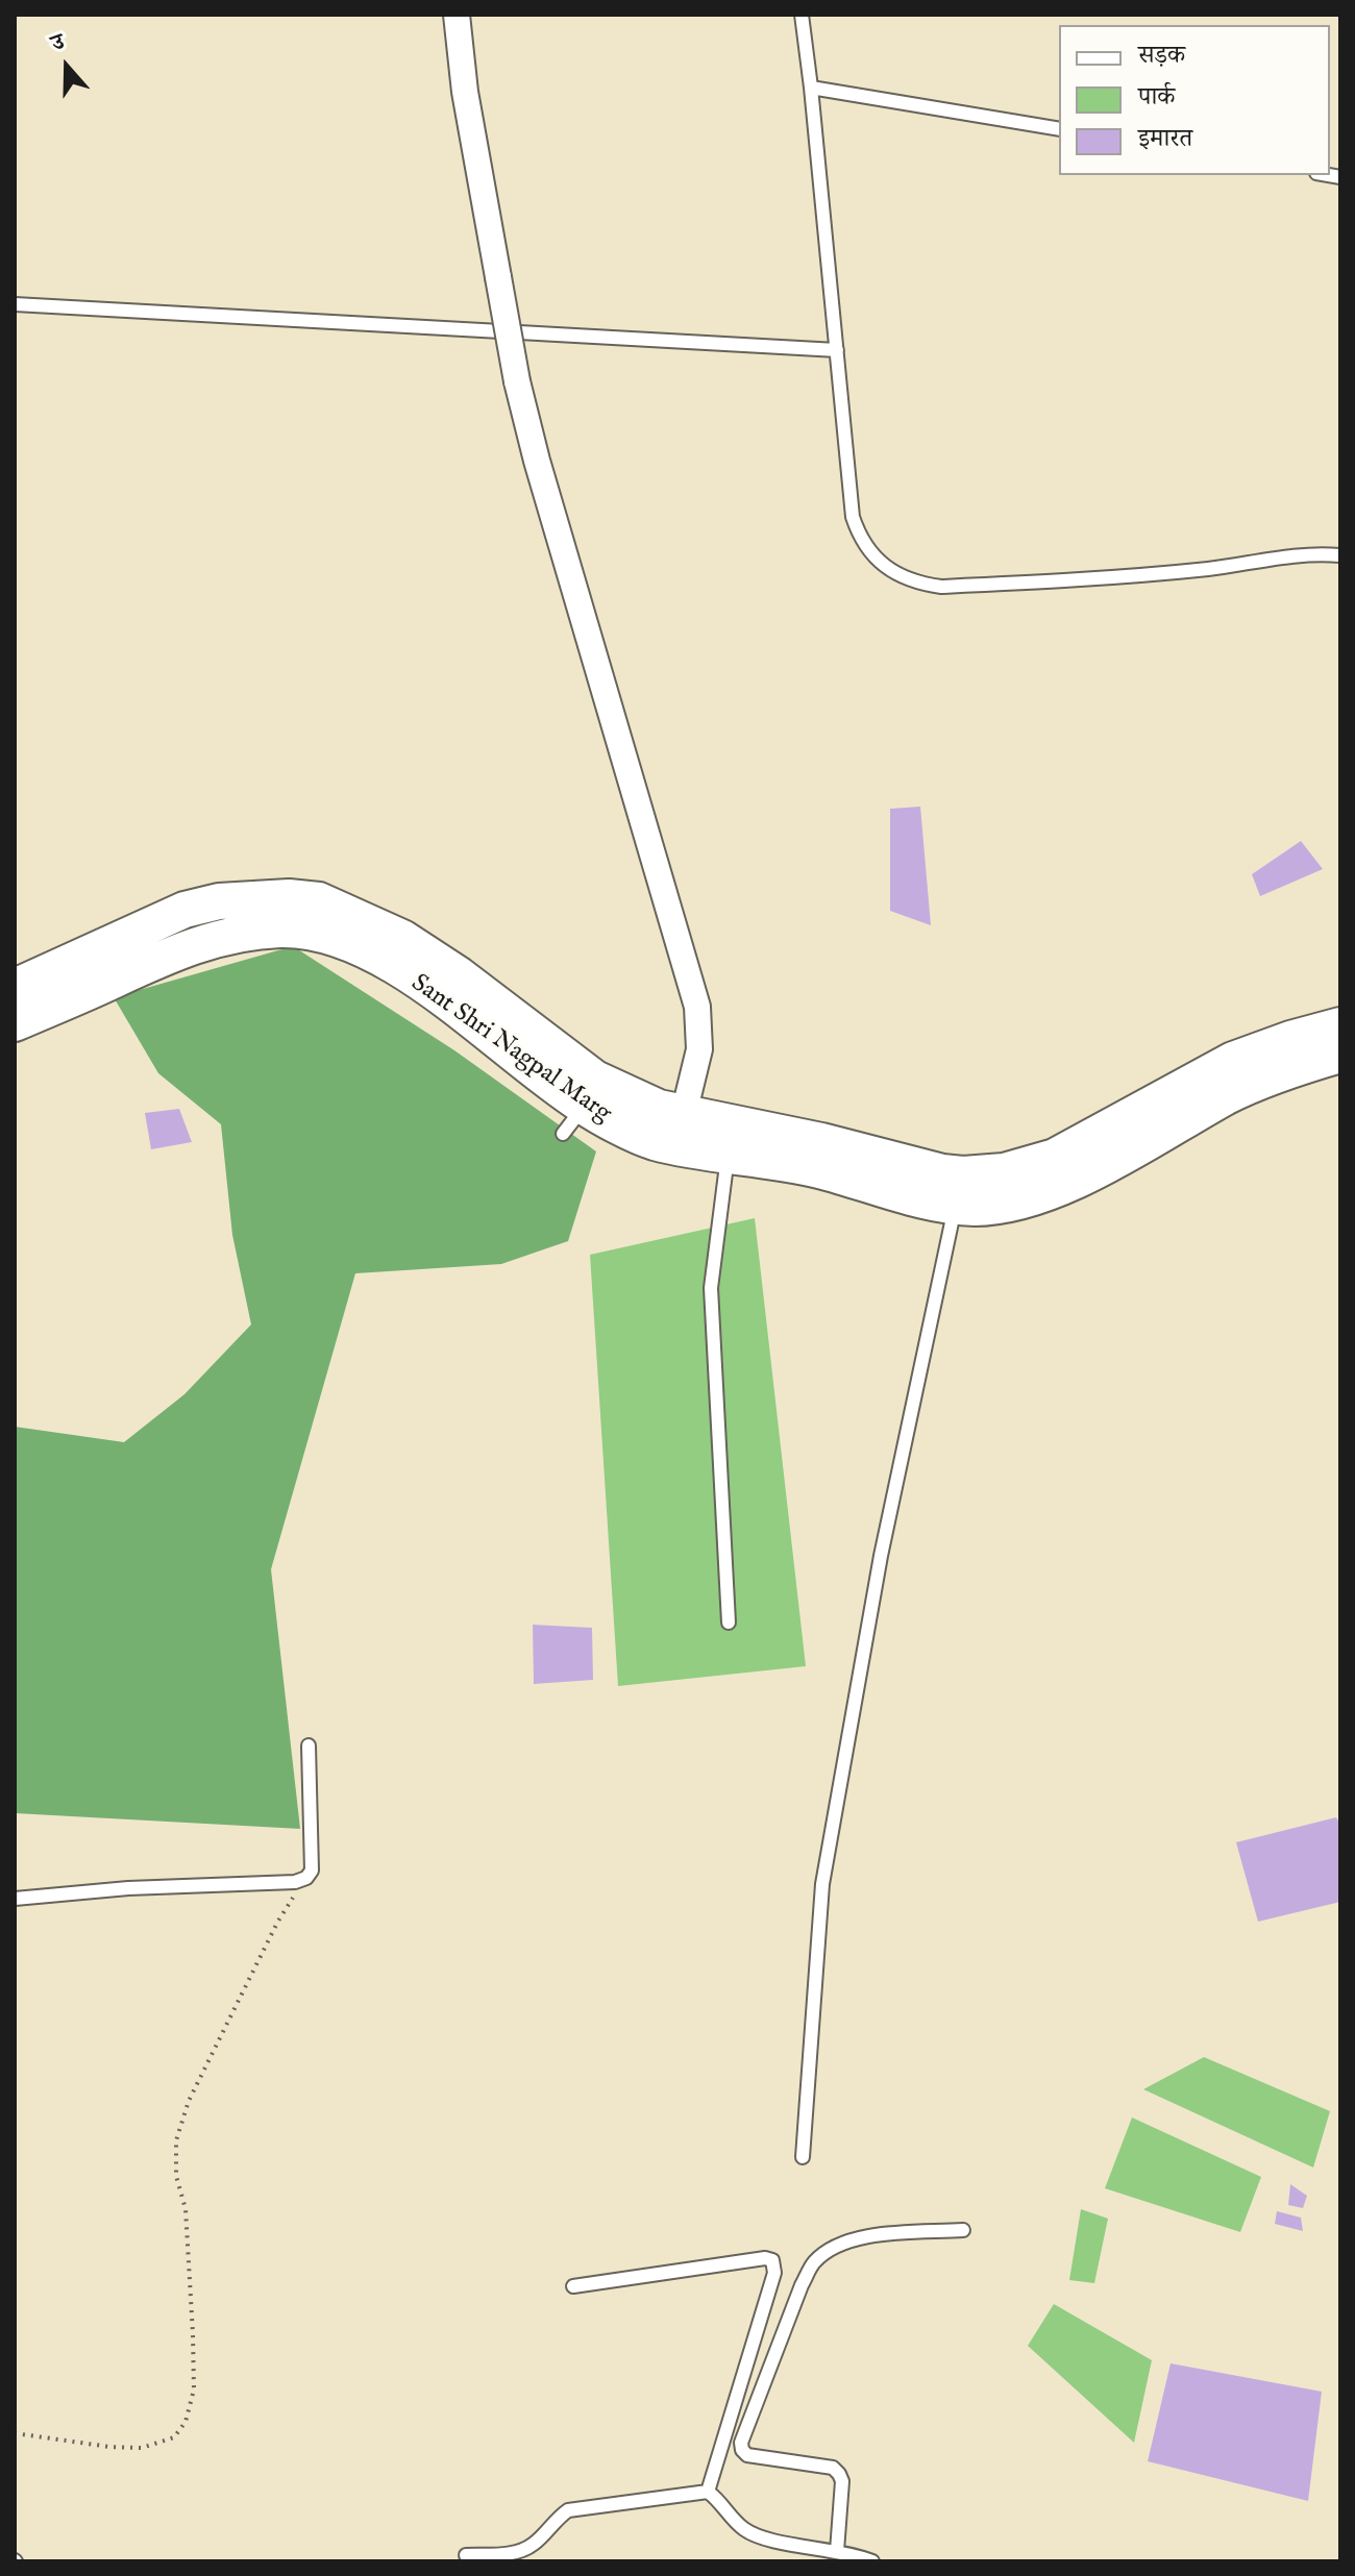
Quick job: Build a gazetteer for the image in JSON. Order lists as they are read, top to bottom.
{
  "streets": {
    "street": ["Sant Shri Nagpal Marg"]
  },
  "legend": ["सड़क", "पार्क", "इमारत"],
  "north": "top"
}
